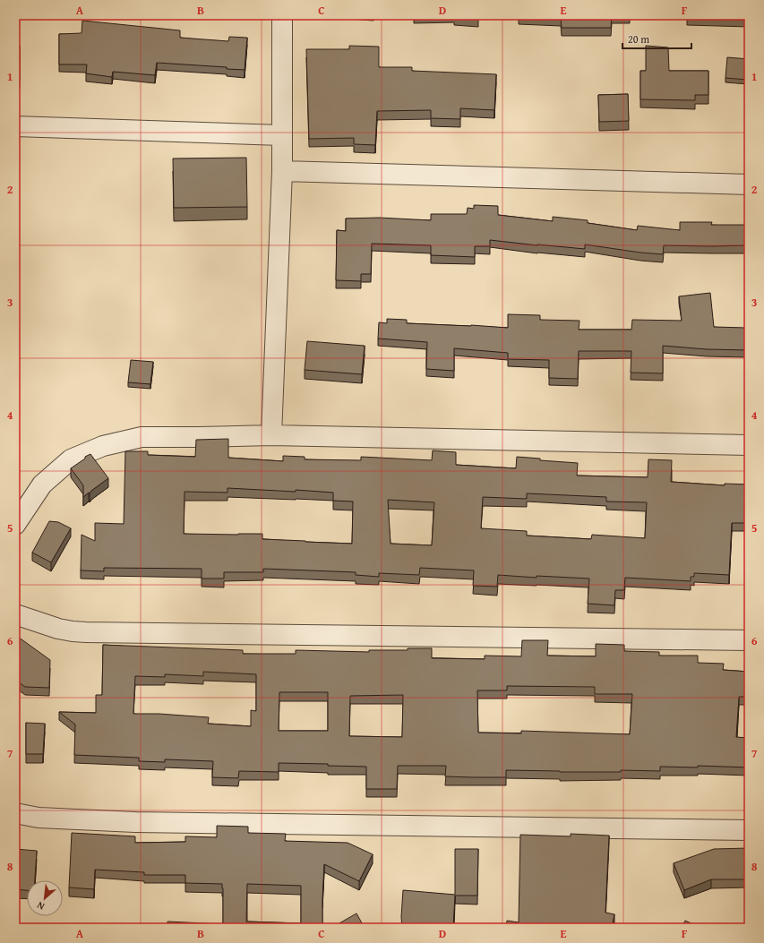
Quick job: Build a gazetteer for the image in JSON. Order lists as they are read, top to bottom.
{
  "scale_bar": "20 m",
  "north": "bottom left",
  "grid": {
    "columns": [
      "A",
      "B",
      "C",
      "D",
      "E",
      "F"
    ],
    "rows": [
      "1",
      "2",
      "3",
      "4",
      "5",
      "6",
      "7",
      "8"
    ]
  }
}
